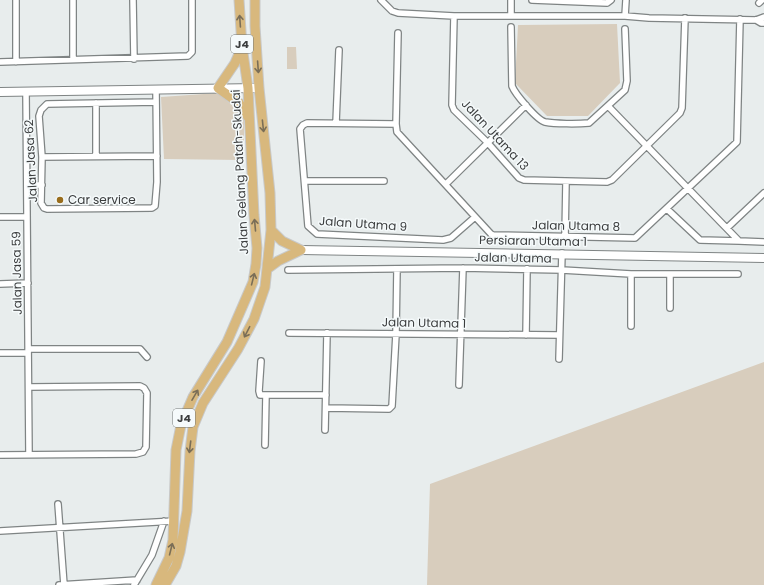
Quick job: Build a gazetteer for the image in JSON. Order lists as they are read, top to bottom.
{
  "streets": {
    "main road": ["J4", "Jalan Gelang Patah-Skudai"],
    "street": [
      "Jalan Utama 13",
      "Jalan Jasa 62",
      "Jalan Utama 9",
      "Jalan Utama 8",
      "Persiaran Utama 1",
      "Jalan Utama",
      "Jalan Jasa 59",
      "Jalan Utama 1"
    ]
  },
  "crossings": [
    ["Jalan Utama 9", "Jalan Utama 8"]
  ],
  "places": ["Car service"]
}
